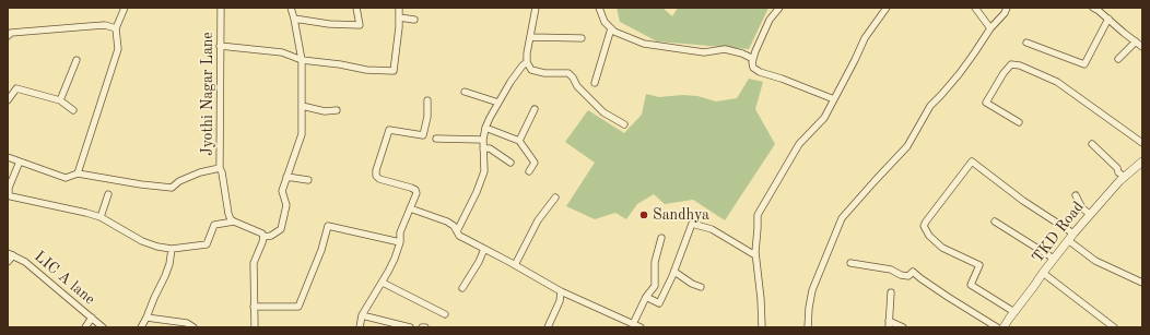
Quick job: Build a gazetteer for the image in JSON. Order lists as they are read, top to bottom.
{
  "streets": {
    "street": ["Jyothi Nagar Lane", "TKD Road", "LIC A lane"]
  },
  "places": ["Sandhya"]
}
